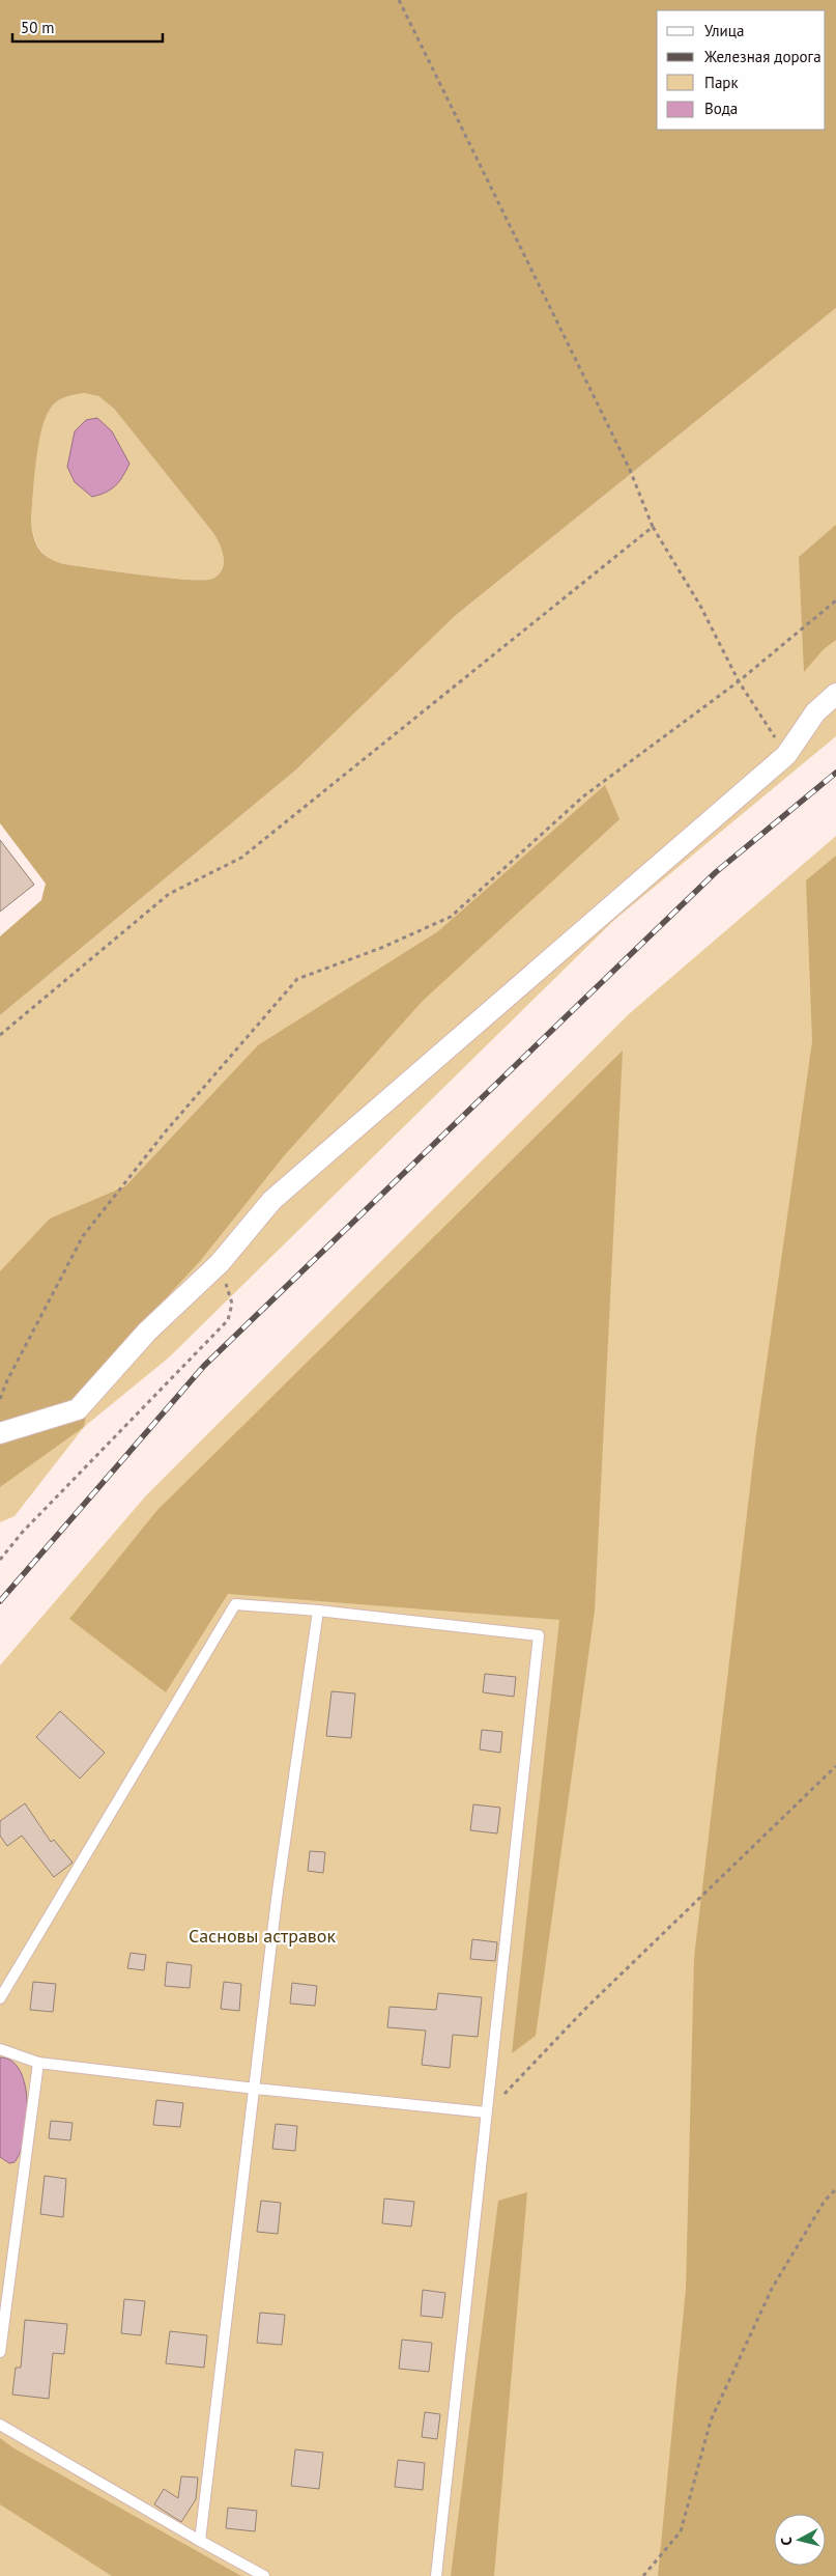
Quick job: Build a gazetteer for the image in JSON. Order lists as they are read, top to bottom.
{
  "parks": ["Сасновы астравок"],
  "legend": [
    "Улица",
    "Железная дорога",
    "Парк",
    "Вода"
  ],
  "scale_bar": "50 m",
  "north": "left"
}
